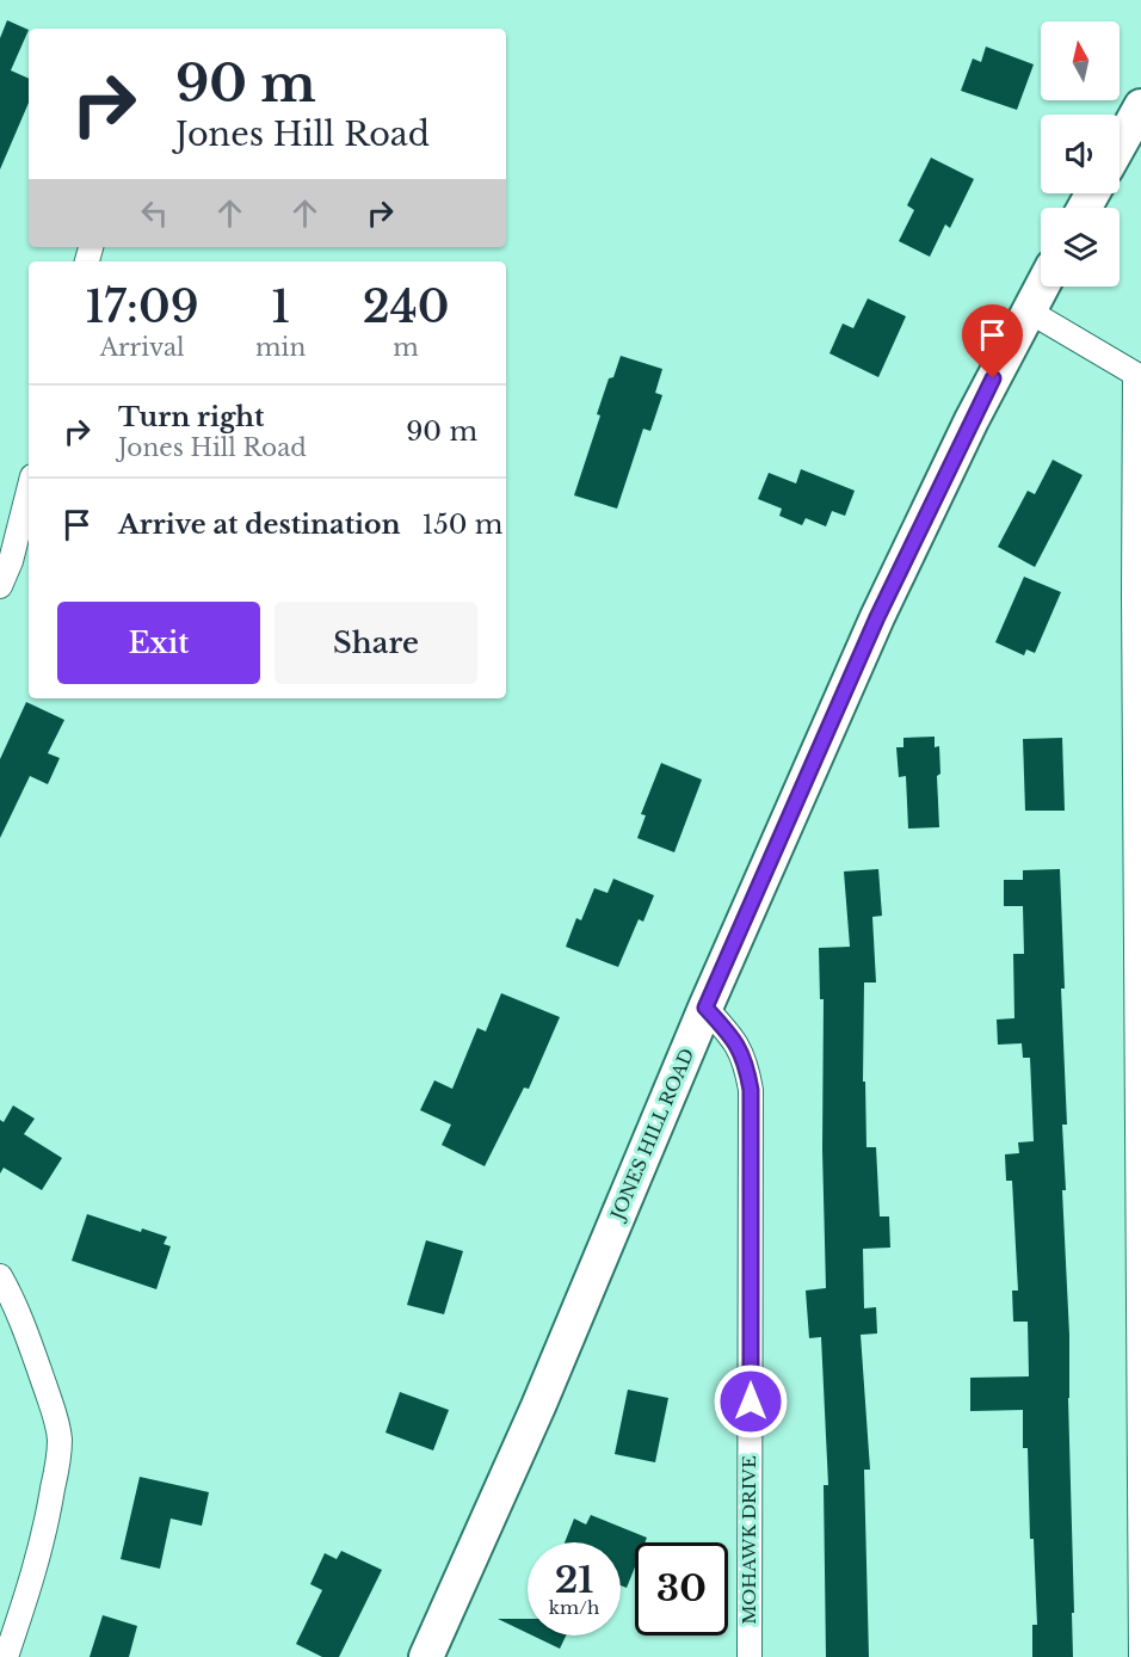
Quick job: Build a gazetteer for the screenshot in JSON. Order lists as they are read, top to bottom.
{
  "streets": {
    "main road": ["JONES HILL ROAD"],
    "street": ["MOHAWK DRIVE"]
  },
  "crossings": [
    ["JONES HILL ROAD", "MOHAWK DRIVE"]
  ],
  "north": "top",
  "page": {
    "turn": ["90 m", "Jones Hill Road"],
    "eta": [
      "17:09",
      "Arrival",
      "1",
      "min",
      "240",
      "m"
    ],
    "list": [
      {
        "name": "Turn right",
        "note": "Jones Hill Road",
        "value": "90 m"
      },
      {
        "name": "Arrive at destination",
        "value": "150 m"
      }
    ],
    "buttons": ["Exit", "Share"],
    "speed": "21 km/h",
    "limit": "30"
  }
}
